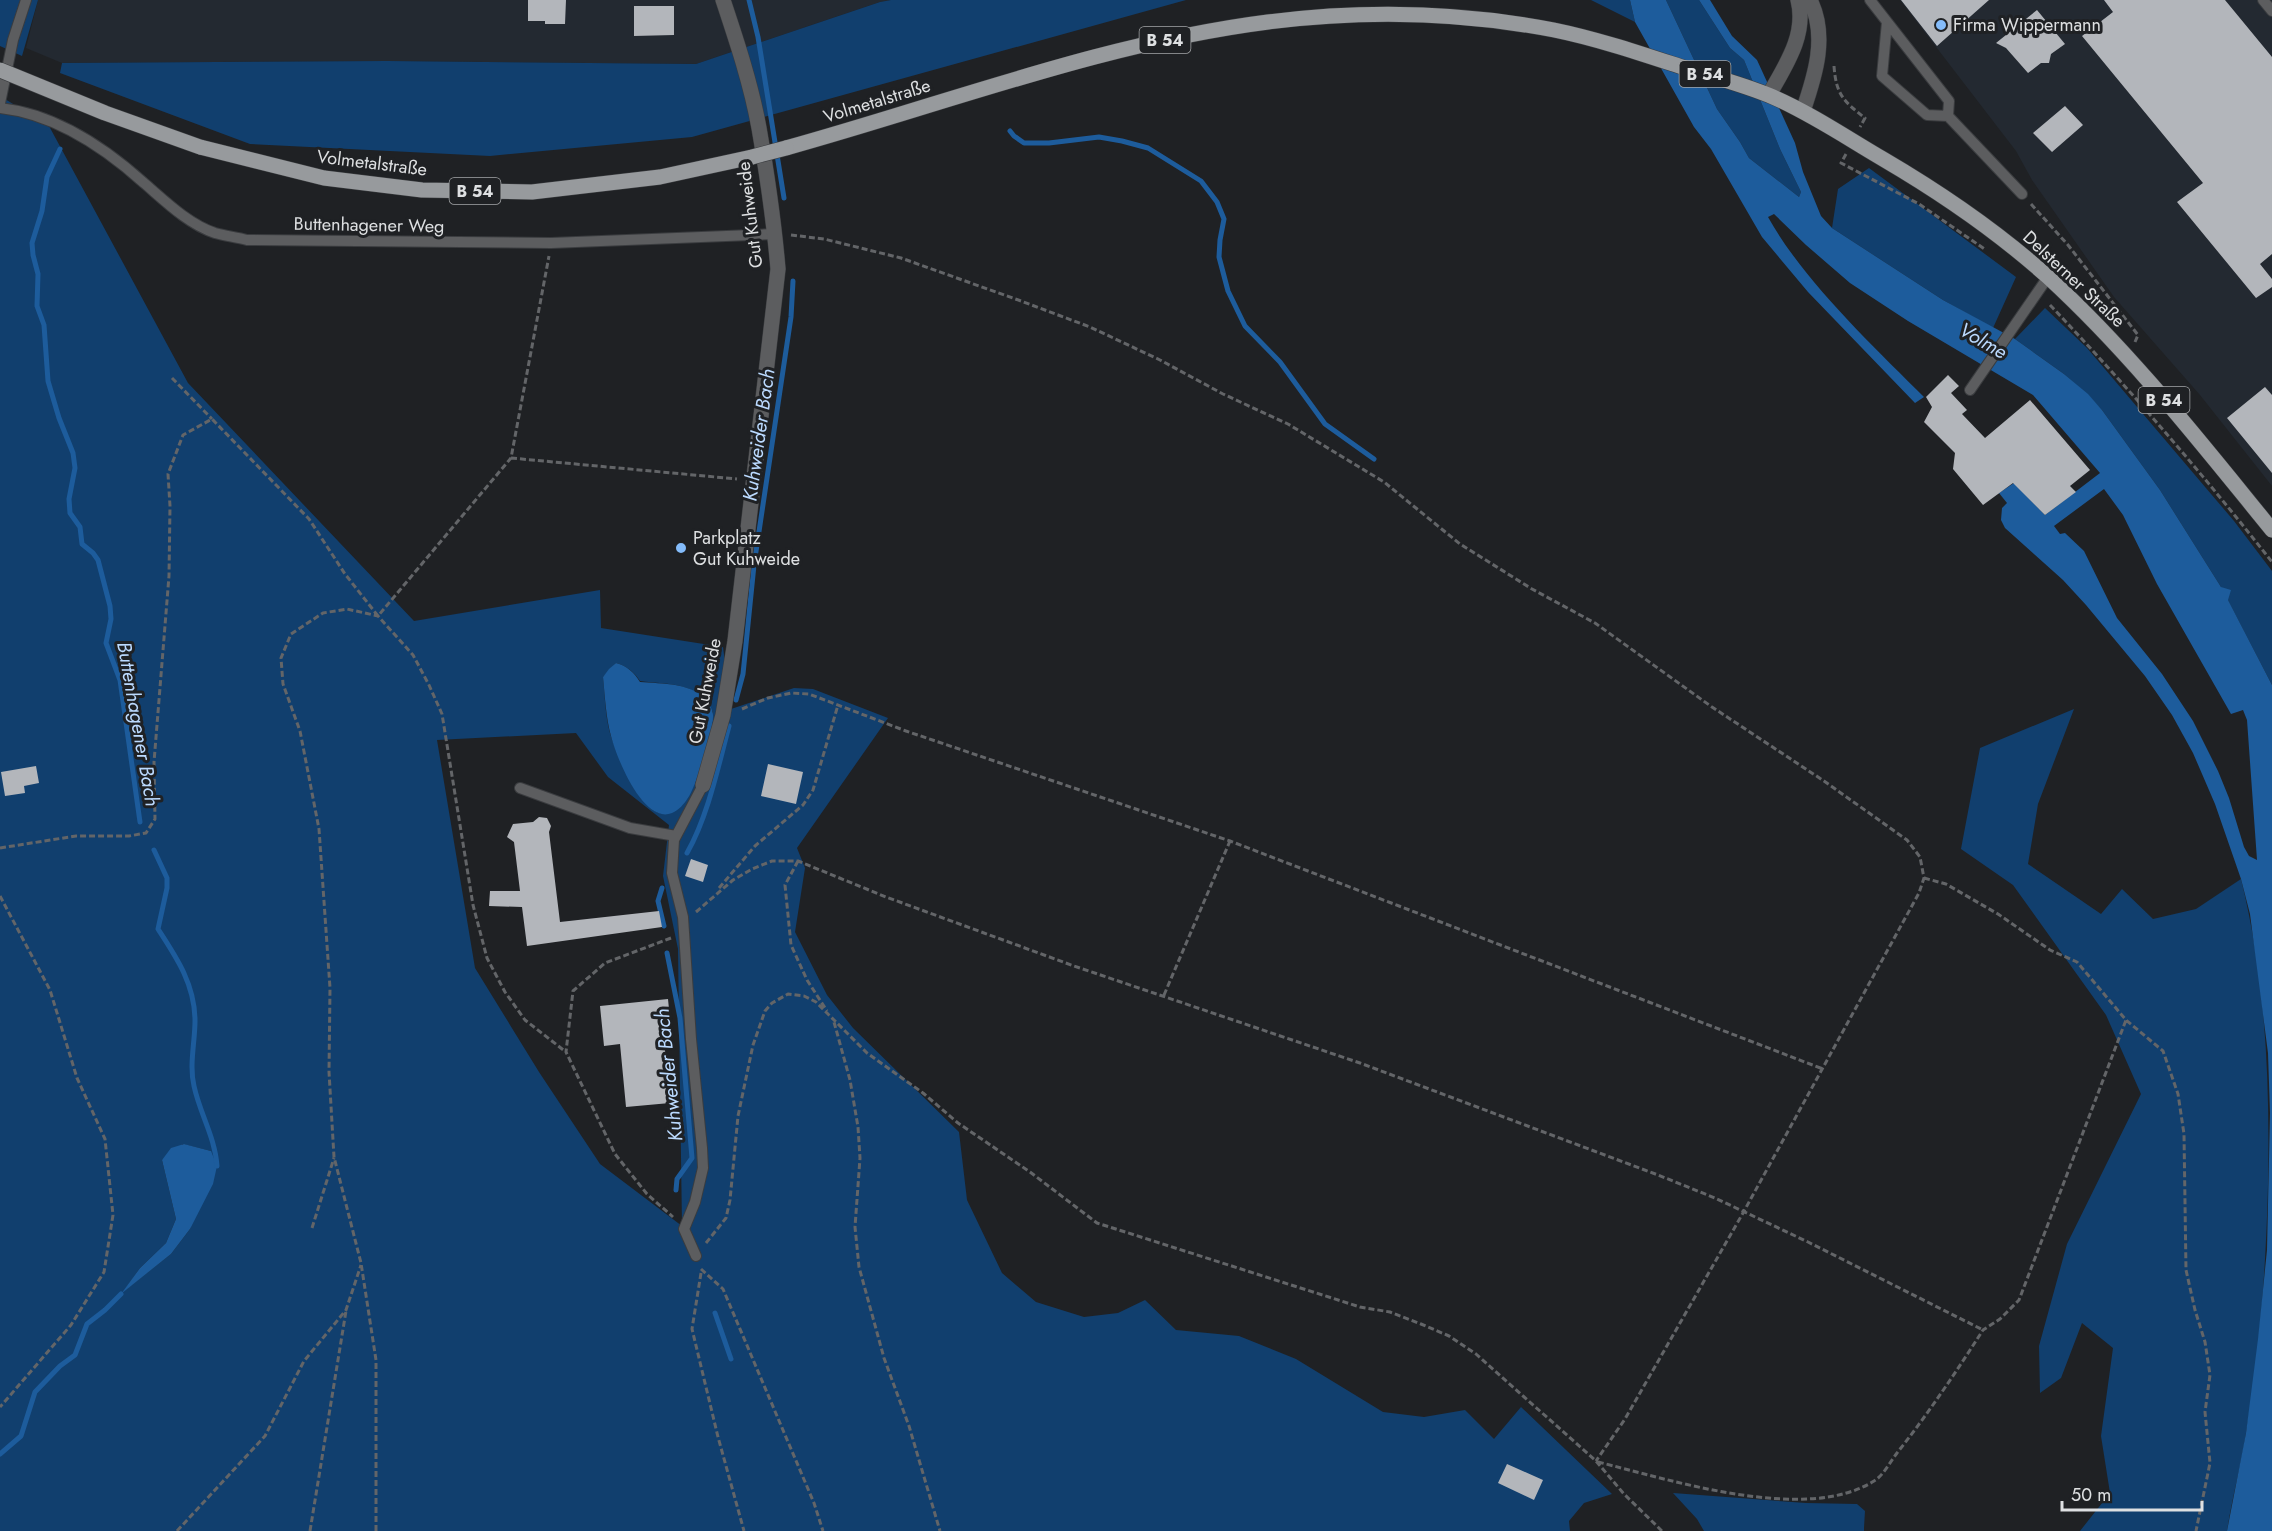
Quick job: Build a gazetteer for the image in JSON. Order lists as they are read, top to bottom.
{
  "streets": {
    "main road": ["B 54", "Volmetalstraße", "Delsterner Straße"],
    "street": ["Gut Kuhweide"],
    "lane": ["Buttenhagener Weg"]
  },
  "crossings": [
    ["Volmetalstraße", "Delsterner Straße"],
    ["Gut Kuhweide", "Buttenhagener Weg"]
  ],
  "water": ["Volme", "Kuhweider Bach", "Buttenhagener Bach"],
  "places": ["Firma Wippermann", "Parkplatz Gut Kuhweide"],
  "scale_bar": "50 m"
}
